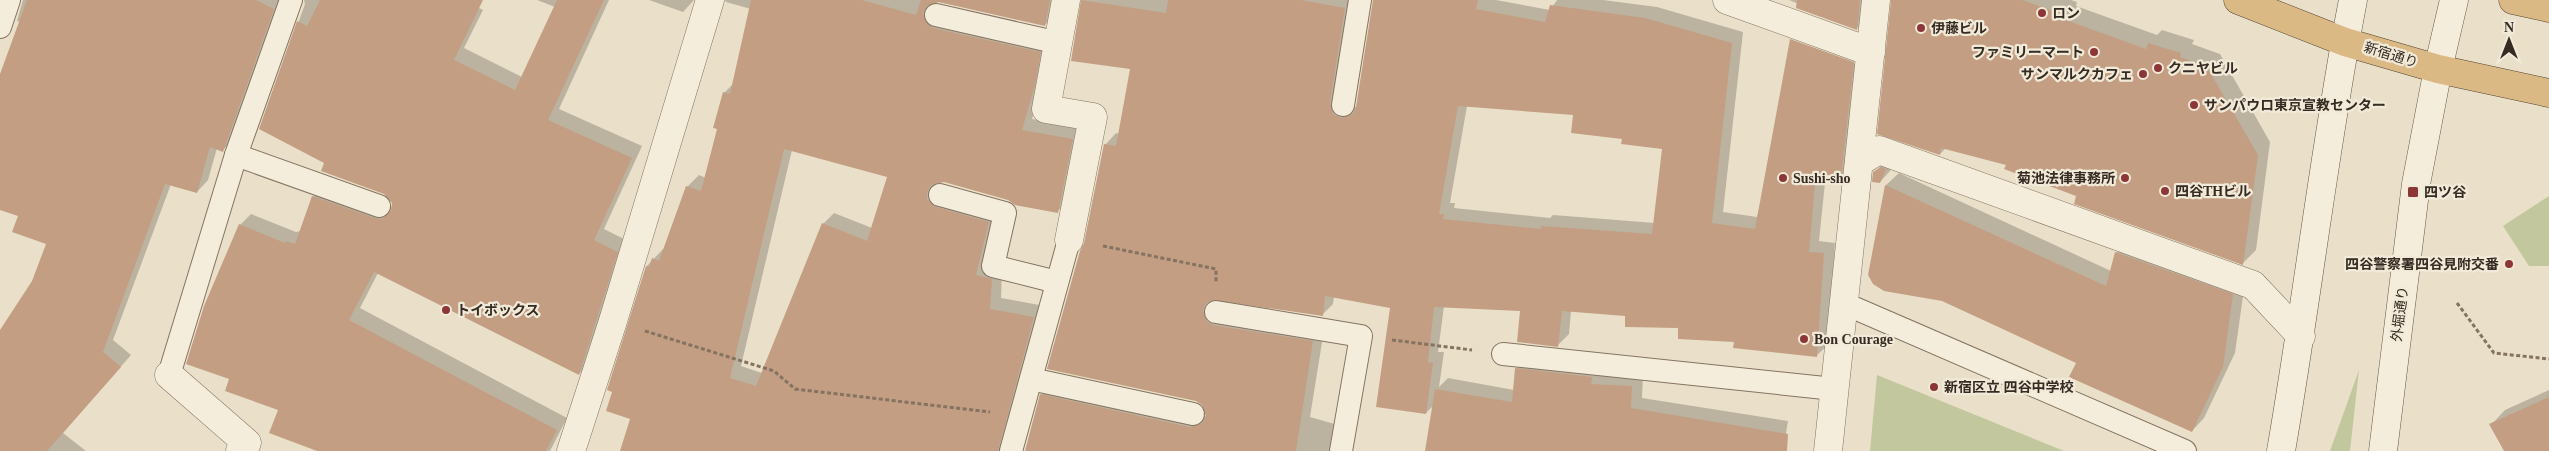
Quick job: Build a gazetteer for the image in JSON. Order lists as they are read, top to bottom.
{
  "streets": {
    "highway": ["新宿通り"],
    "street": ["外堀通り"]
  },
  "crossings": [
    ["新宿通り", "外堀通り"]
  ],
  "places": {
    "other": [
      "ロン",
      "伊藤ビル",
      "ファミリーマート",
      "クニヤビル",
      "サンマルクカフェ",
      "サンパウロ東京宣教センター",
      "Sushi-sho",
      "菊池法律事務所",
      "四谷THビル",
      "四谷警察署四谷見附交番",
      "トイボックス",
      "Bon Courage",
      "新宿区立 四谷中学校"
    ],
    "transit": ["四ツ谷"]
  },
  "north": "top"
}
